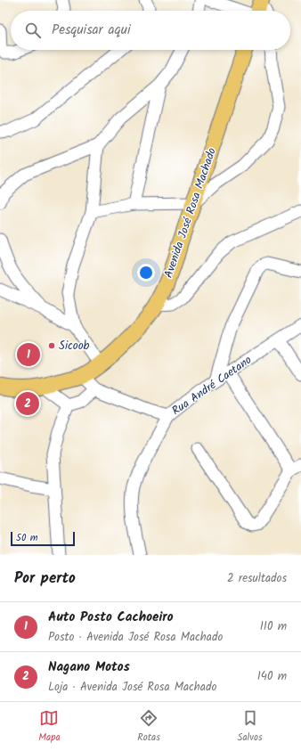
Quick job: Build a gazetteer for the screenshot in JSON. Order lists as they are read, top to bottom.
{
  "streets": {
    "main road": ["Avenida José Rosa Machado"],
    "street": ["Rua André Caetano"]
  },
  "crossings": [
    ["Avenida José Rosa Machado", "Rua André Caetano"]
  ],
  "places": ["Sicoob"],
  "scale_bar": "50 m",
  "page": {
    "search": "Pesquisar aqui",
    "pins": ["1", "2"],
    "scale": "50 m",
    "heading": ["Por perto", "2 resultados"],
    "list": [
      {
        "mark": "1",
        "name": "Auto Posto Cachoeiro",
        "note": "Posto · Avenida José Rosa Machado",
        "value": "110 m"
      },
      {
        "mark": "2",
        "name": "Nagano Motos",
        "note": "Loja · Avenida José Rosa Machado",
        "value": "140 m"
      }
    ],
    "nav": ["Mapa", "Rotas", "Salvos"]
  }
}
